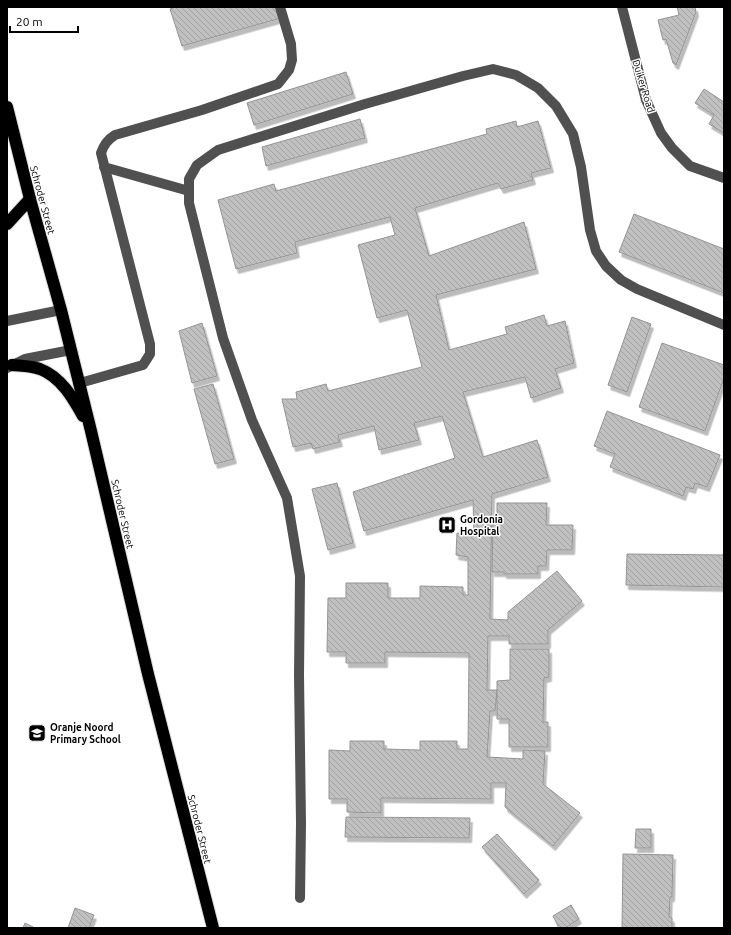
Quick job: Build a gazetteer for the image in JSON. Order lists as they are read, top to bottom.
{
  "streets": {
    "highway": ["Schroder Street"],
    "street": ["Duiker Road"]
  },
  "places": {
    "hospital": ["Gordonia Hospital"],
    "school or university": ["Oranje Noord Primary School"]
  },
  "scale_bar": "20 m"
}
